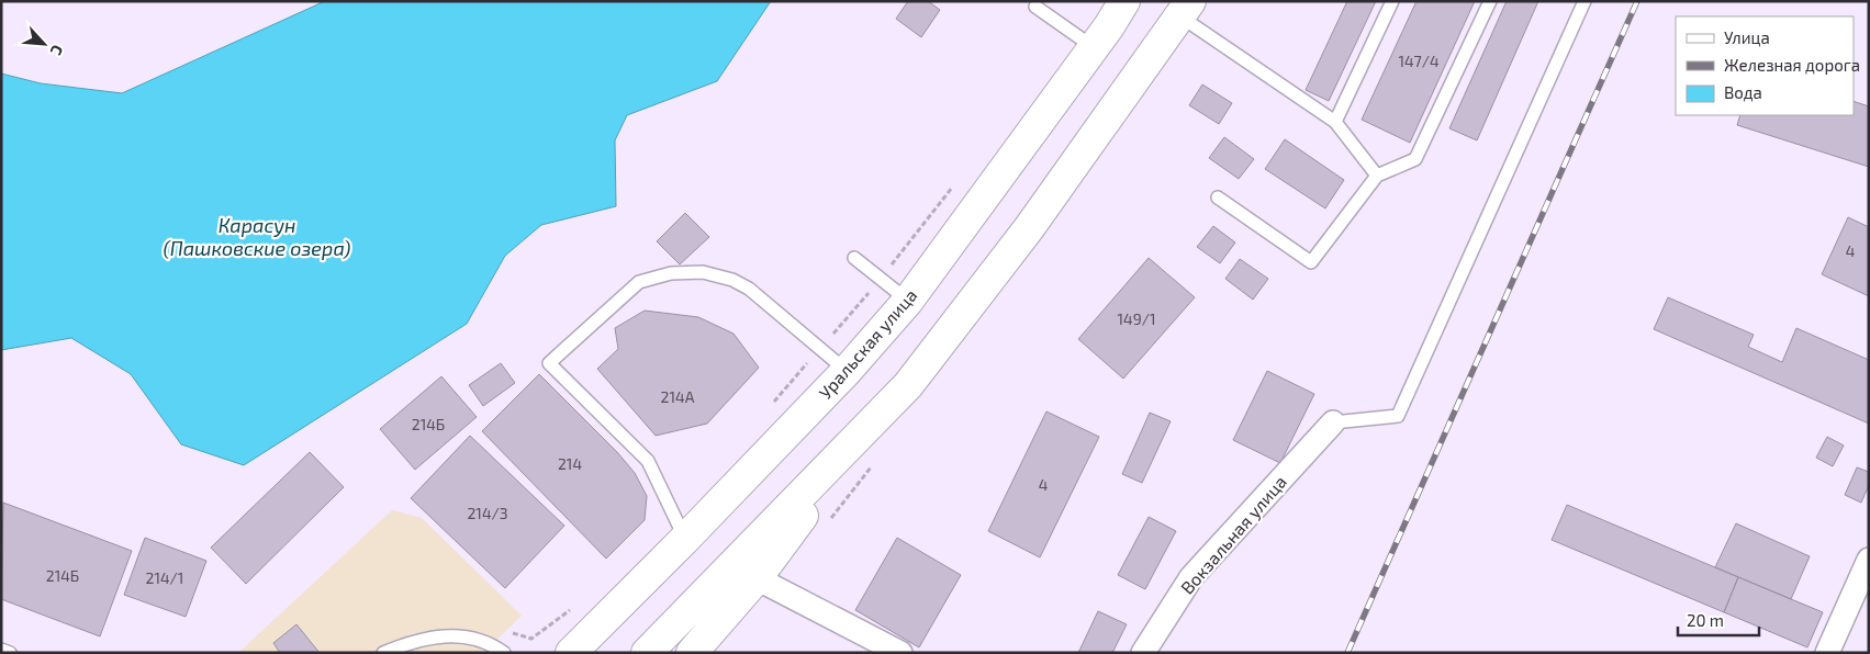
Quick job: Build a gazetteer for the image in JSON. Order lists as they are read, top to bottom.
{
  "streets": {
    "main road": ["Уральская улица"],
    "street": ["Вокзальная улица"]
  },
  "water": ["Карасун (Пашковские озера)"],
  "house_numbers": [
    "147/4",
    "4",
    "149/1",
    "214А",
    "214Б",
    "214",
    "4",
    "214/3",
    "214Б",
    "214/1"
  ],
  "legend": ["Улица", "Железная дорога", "Вода"],
  "scale_bar": "20 m",
  "north": "bottom right"
}
